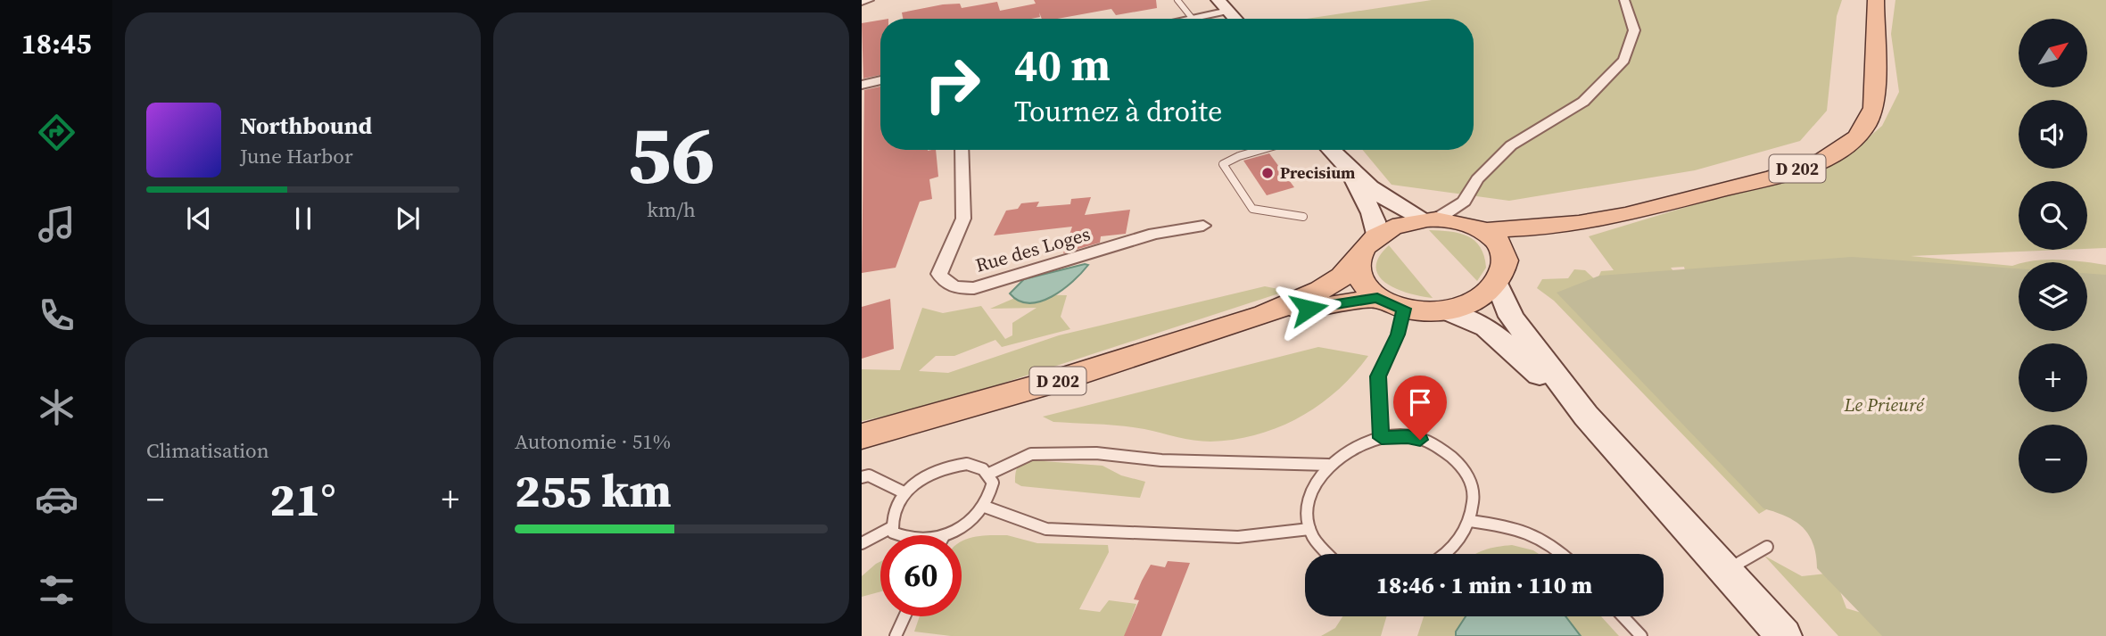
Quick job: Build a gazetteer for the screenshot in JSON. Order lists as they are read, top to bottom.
{
  "streets": {
    "main road": ["D 202"],
    "street": ["Rue des Loges"]
  },
  "parks": ["Le Prieuré"],
  "places": ["Precisium"],
  "north": "top right",
  "page": {
    "tabs": "18:45",
    "tile": [
      ["56", "km/h"],
      "Climatisation",
      ["Autonomie · 51%", "255 km"]
    ],
    "map_buttons": ["+", "−"],
    "turn": ["40 m", "Tournez à droite"],
    "song": ["Northbound", "June Harbor"],
    "heat": ["−", "21°", "+"],
    "limit": "60",
    "trip": "18:46 · 1 min · 110 m"
  }
}
